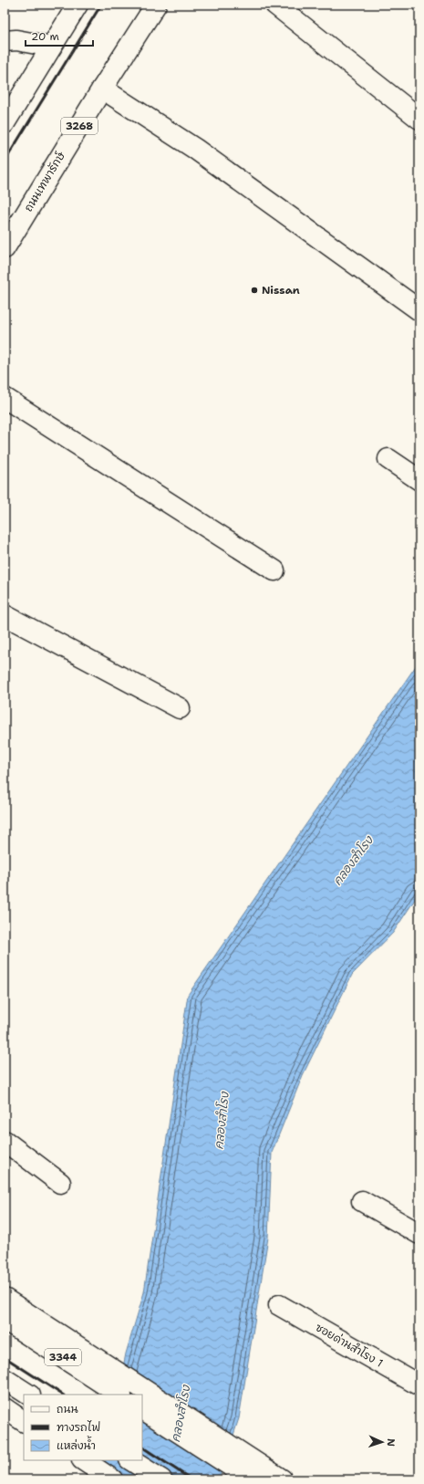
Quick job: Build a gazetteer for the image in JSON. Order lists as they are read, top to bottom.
{
  "streets": {
    "main road": [
      "3268",
      "ถนนเทพารักษ์",
      "ซอยด่านสำโรง 1",
      "3344"
    ]
  },
  "water": ["คลองสำโรง"],
  "places": ["Nissan"],
  "legend": ["ถนน", "ทางรถไฟ", "แหล่งน้ำ"],
  "scale_bar": "20 m",
  "north": "right"
}
